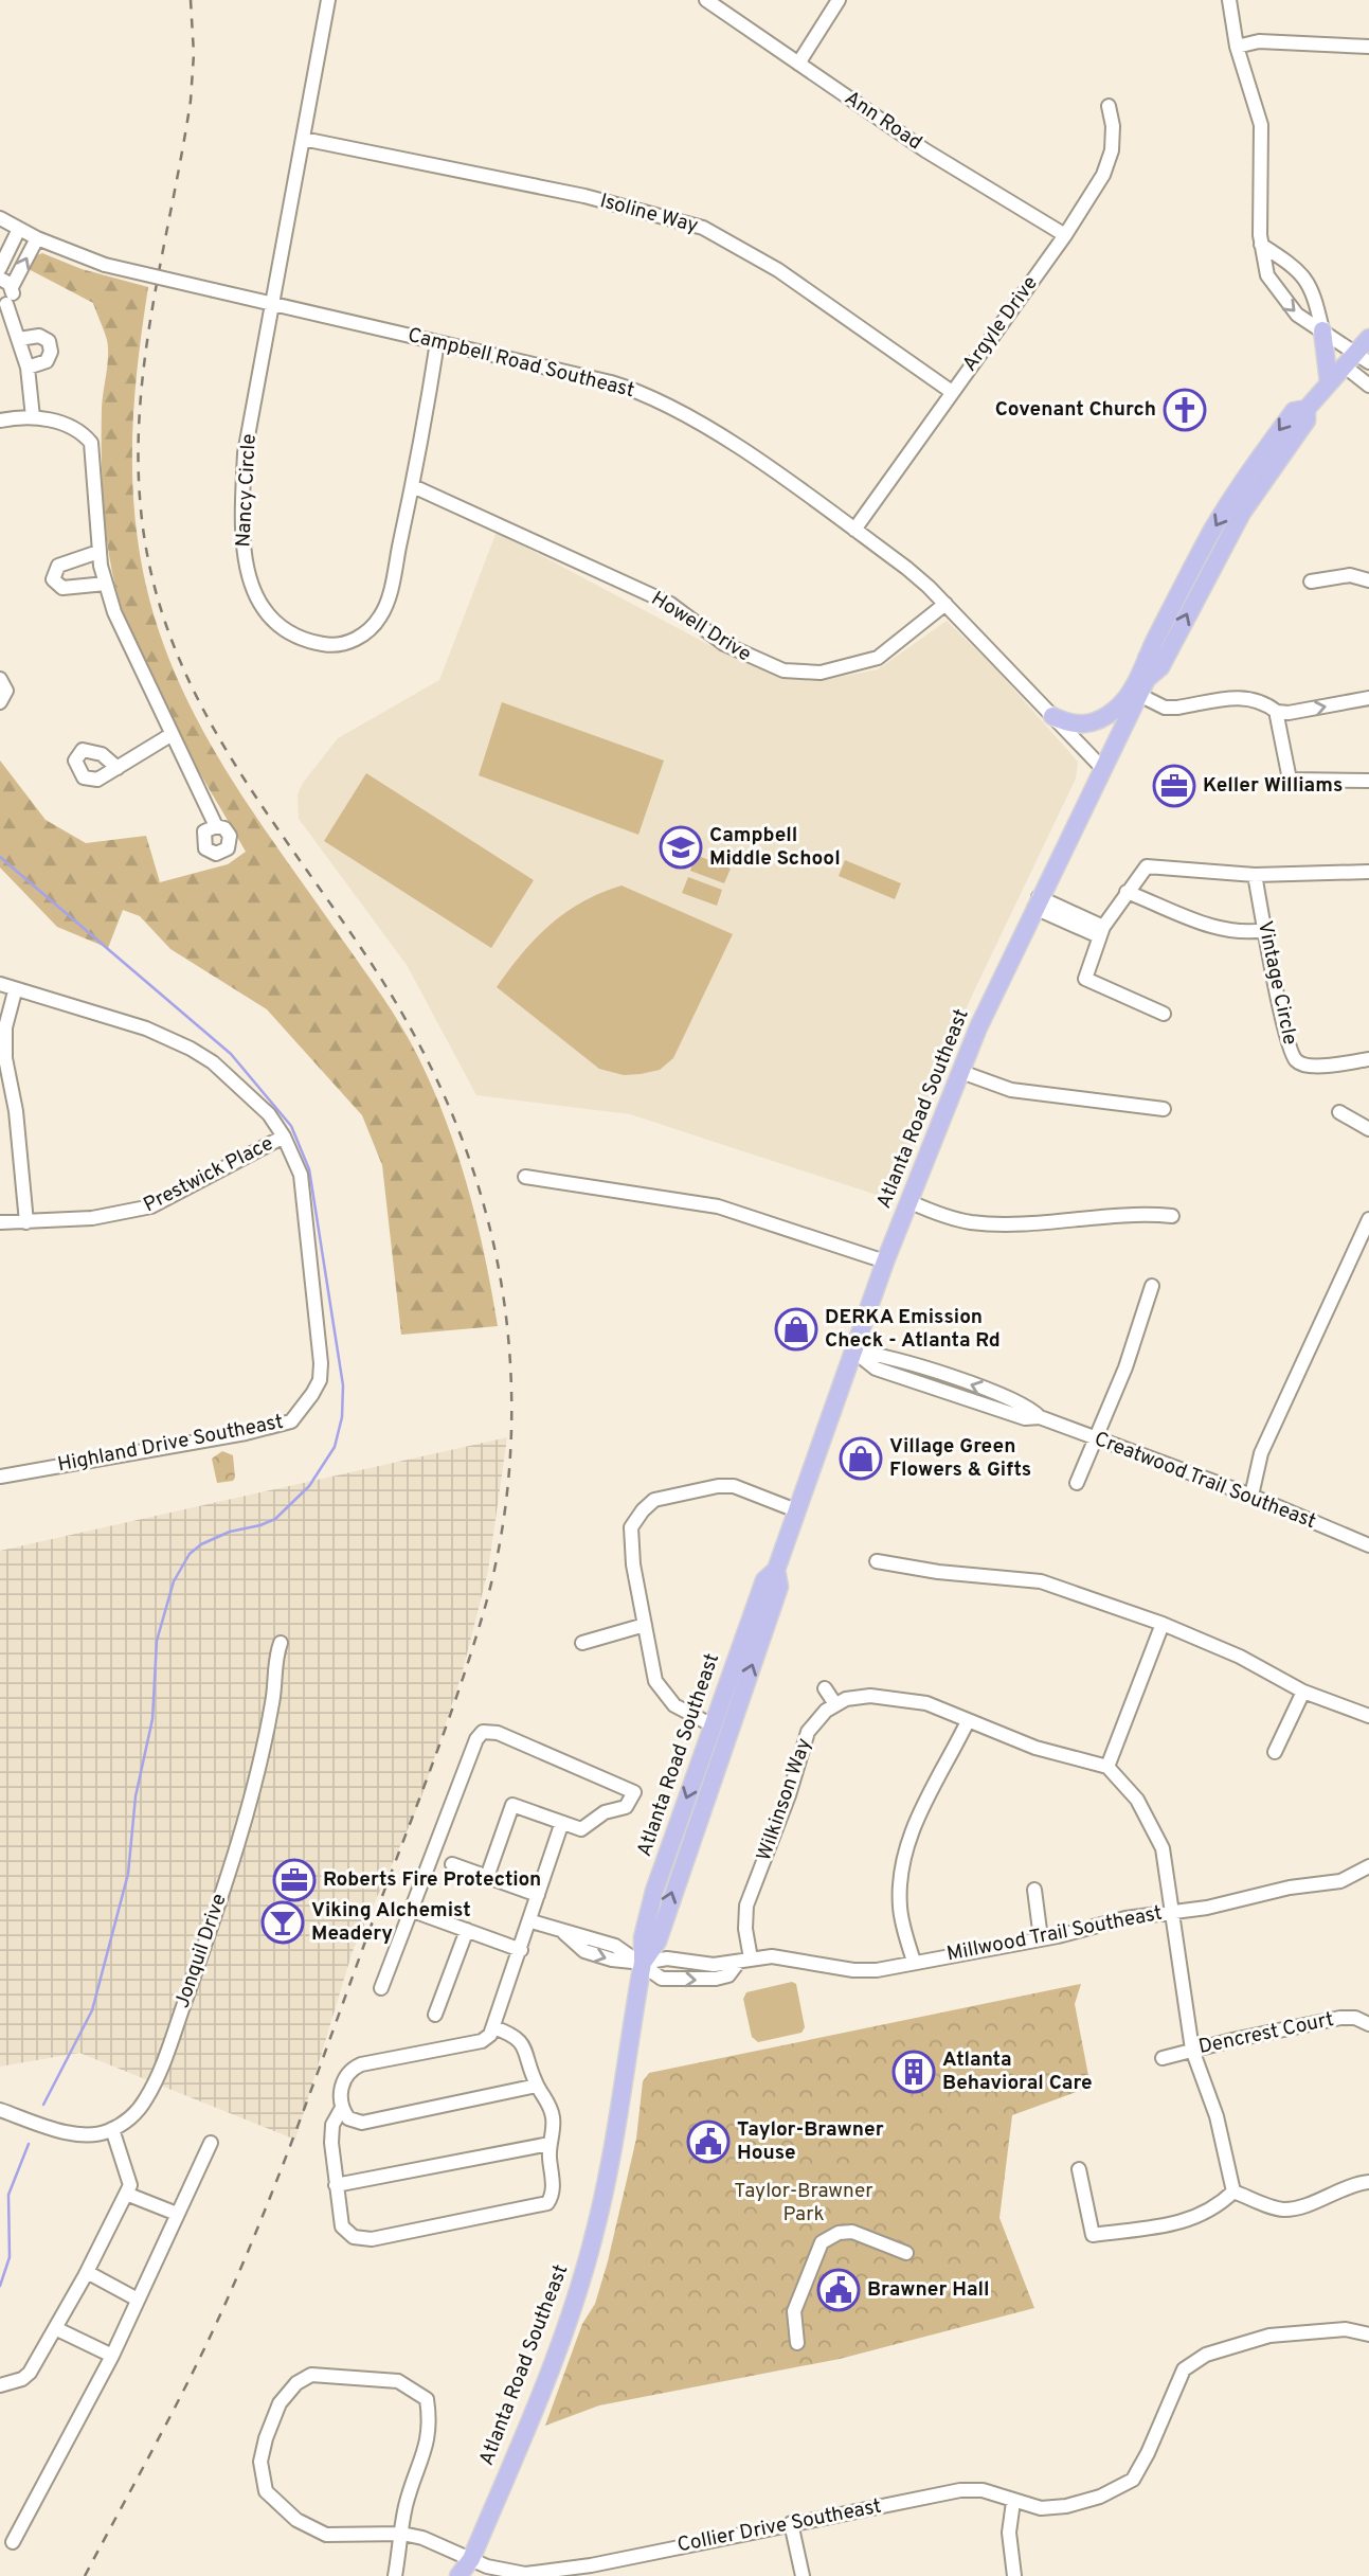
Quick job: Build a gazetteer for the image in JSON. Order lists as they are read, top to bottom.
{
  "streets": {
    "main road": ["Atlanta Road Southeast"],
    "street": [
      "Ann Road",
      "Isoline Way",
      "Argyle Drive",
      "Campbell Road Southeast",
      "Nancy Circle",
      "Howell Drive",
      "Vintage Circle",
      "Prestwick Place",
      "Highland Drive Southeast",
      "Creatwood Trail Southeast",
      "Wilkinson Way",
      "Millwood Trail Southeast",
      "Jonquil Drive",
      "Dencrest Court",
      "Collier Drive Southeast"
    ]
  },
  "crossings": [
    ["Ann Road", "Argyle Drive"],
    ["Isoline Way", "Argyle Drive"],
    ["Isoline Way", "Nancy Circle"],
    ["Argyle Drive", "Campbell Road Southeast"],
    ["Campbell Road Southeast", "Nancy Circle"],
    ["Campbell Road Southeast", "Howell Drive"],
    ["Campbell Road Southeast", "Atlanta Road Southeast"],
    ["Nancy Circle", "Howell Drive"],
    ["Atlanta Road Southeast", "Creatwood Trail Southeast"],
    ["Atlanta Road Southeast", "Millwood Trail Southeast"],
    ["Atlanta Road Southeast", "Collier Drive Southeast"],
    ["Prestwick Place", "Highland Drive Southeast"],
    ["Wilkinson Way", "Millwood Trail Southeast"]
  ],
  "parks": ["Taylor-Brawner Park"],
  "places": {
    "church": ["Covenant Church"],
    "office": ["Keller Williams", "Roberts Fire Protection"],
    "school or university": ["Campbell Middle School"],
    "shop": ["DERKA Emission Check - Atlanta Rd", "Village Green Flowers & Gifts"],
    "bar": ["Viking Alchemist Meadery"],
    "building": ["Atlanta Behavioral Care"],
    "public building": ["Taylor-Brawner House", "Brawner Hall"]
  }
}
